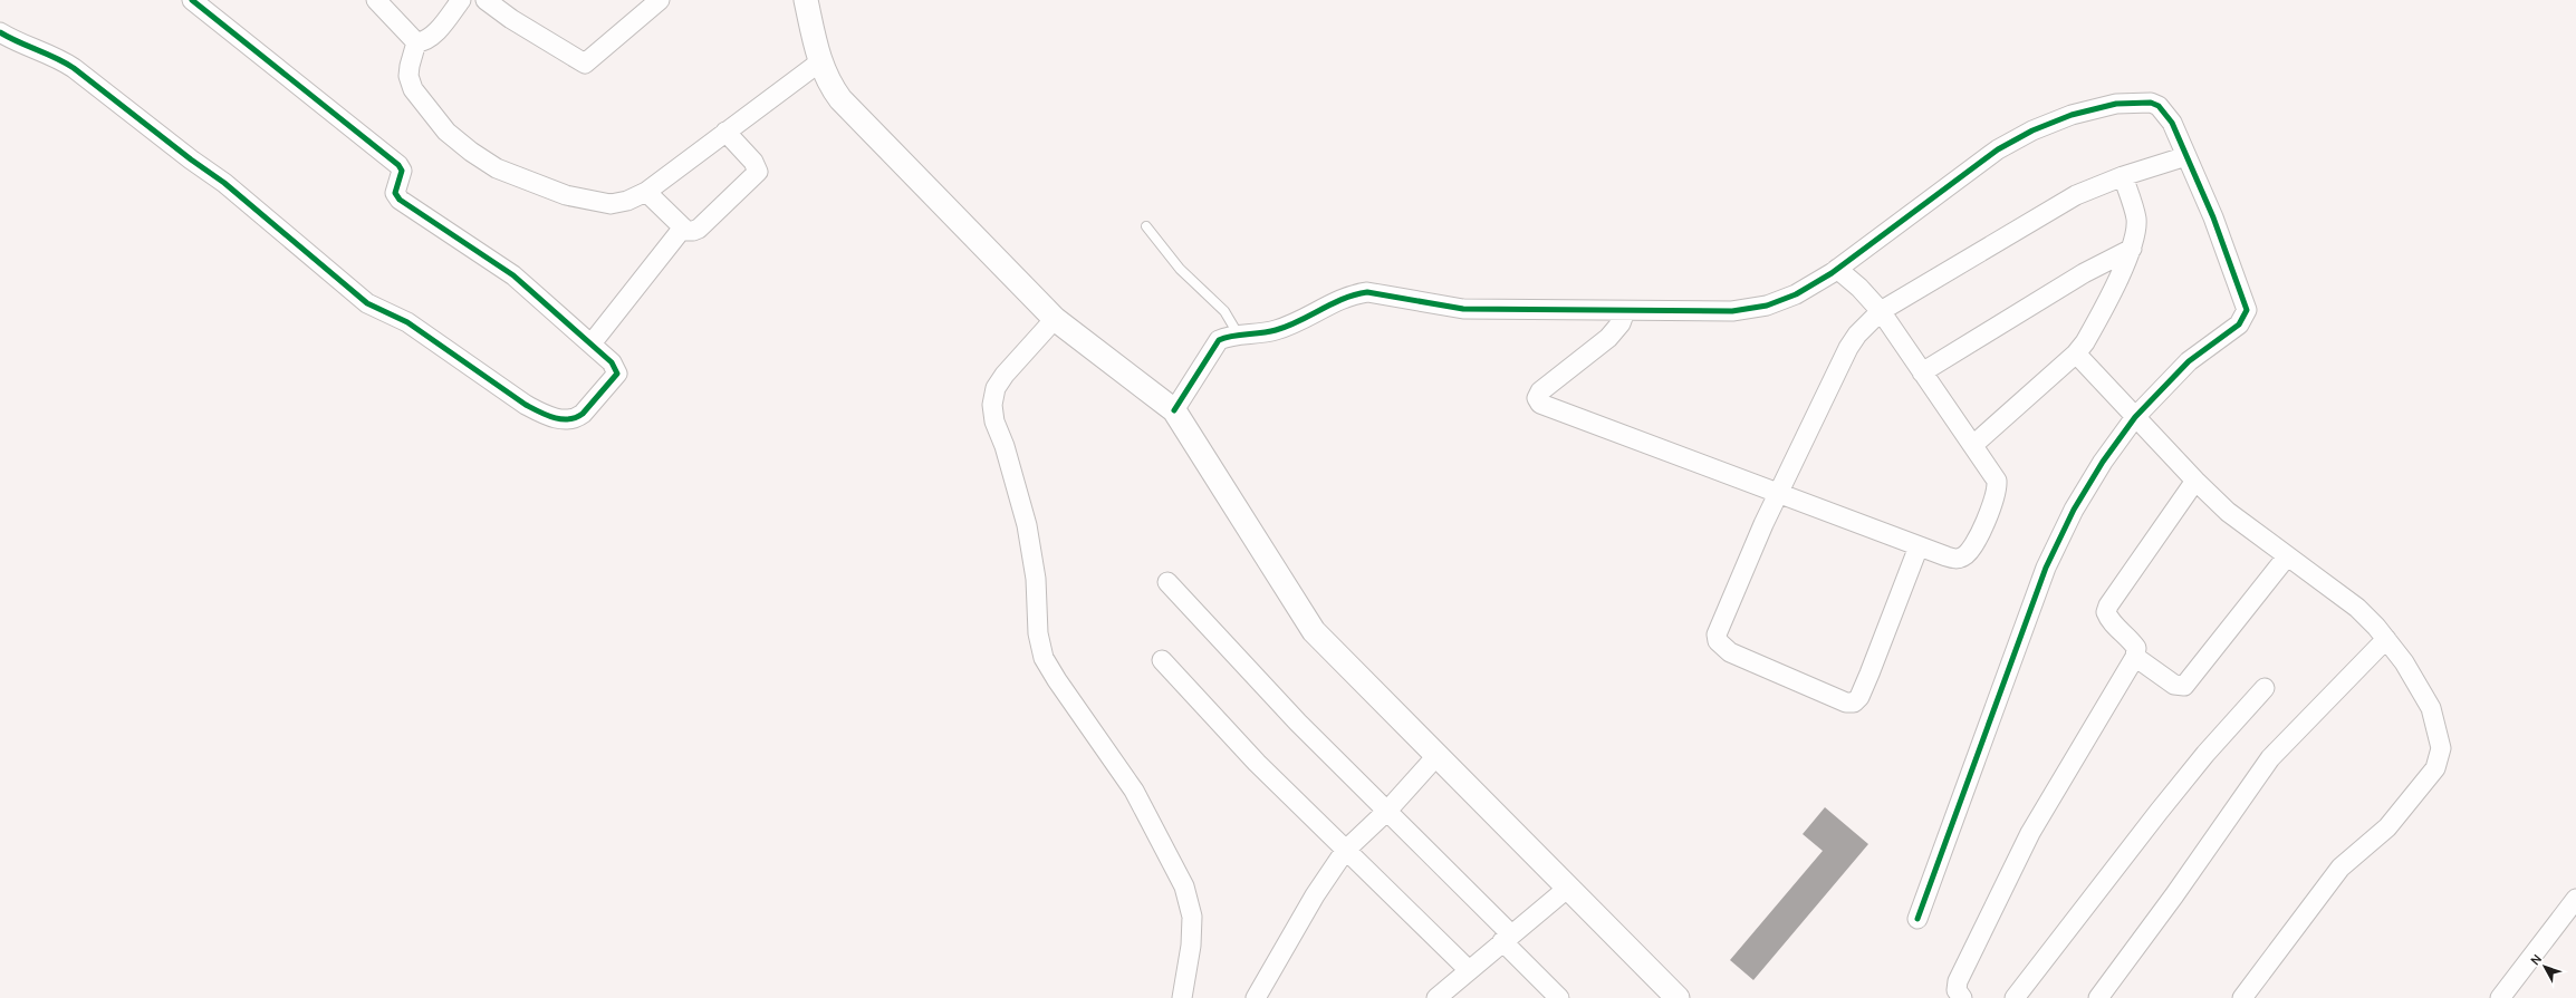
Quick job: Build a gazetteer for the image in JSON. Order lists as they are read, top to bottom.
{
  "north": "top left"
}
